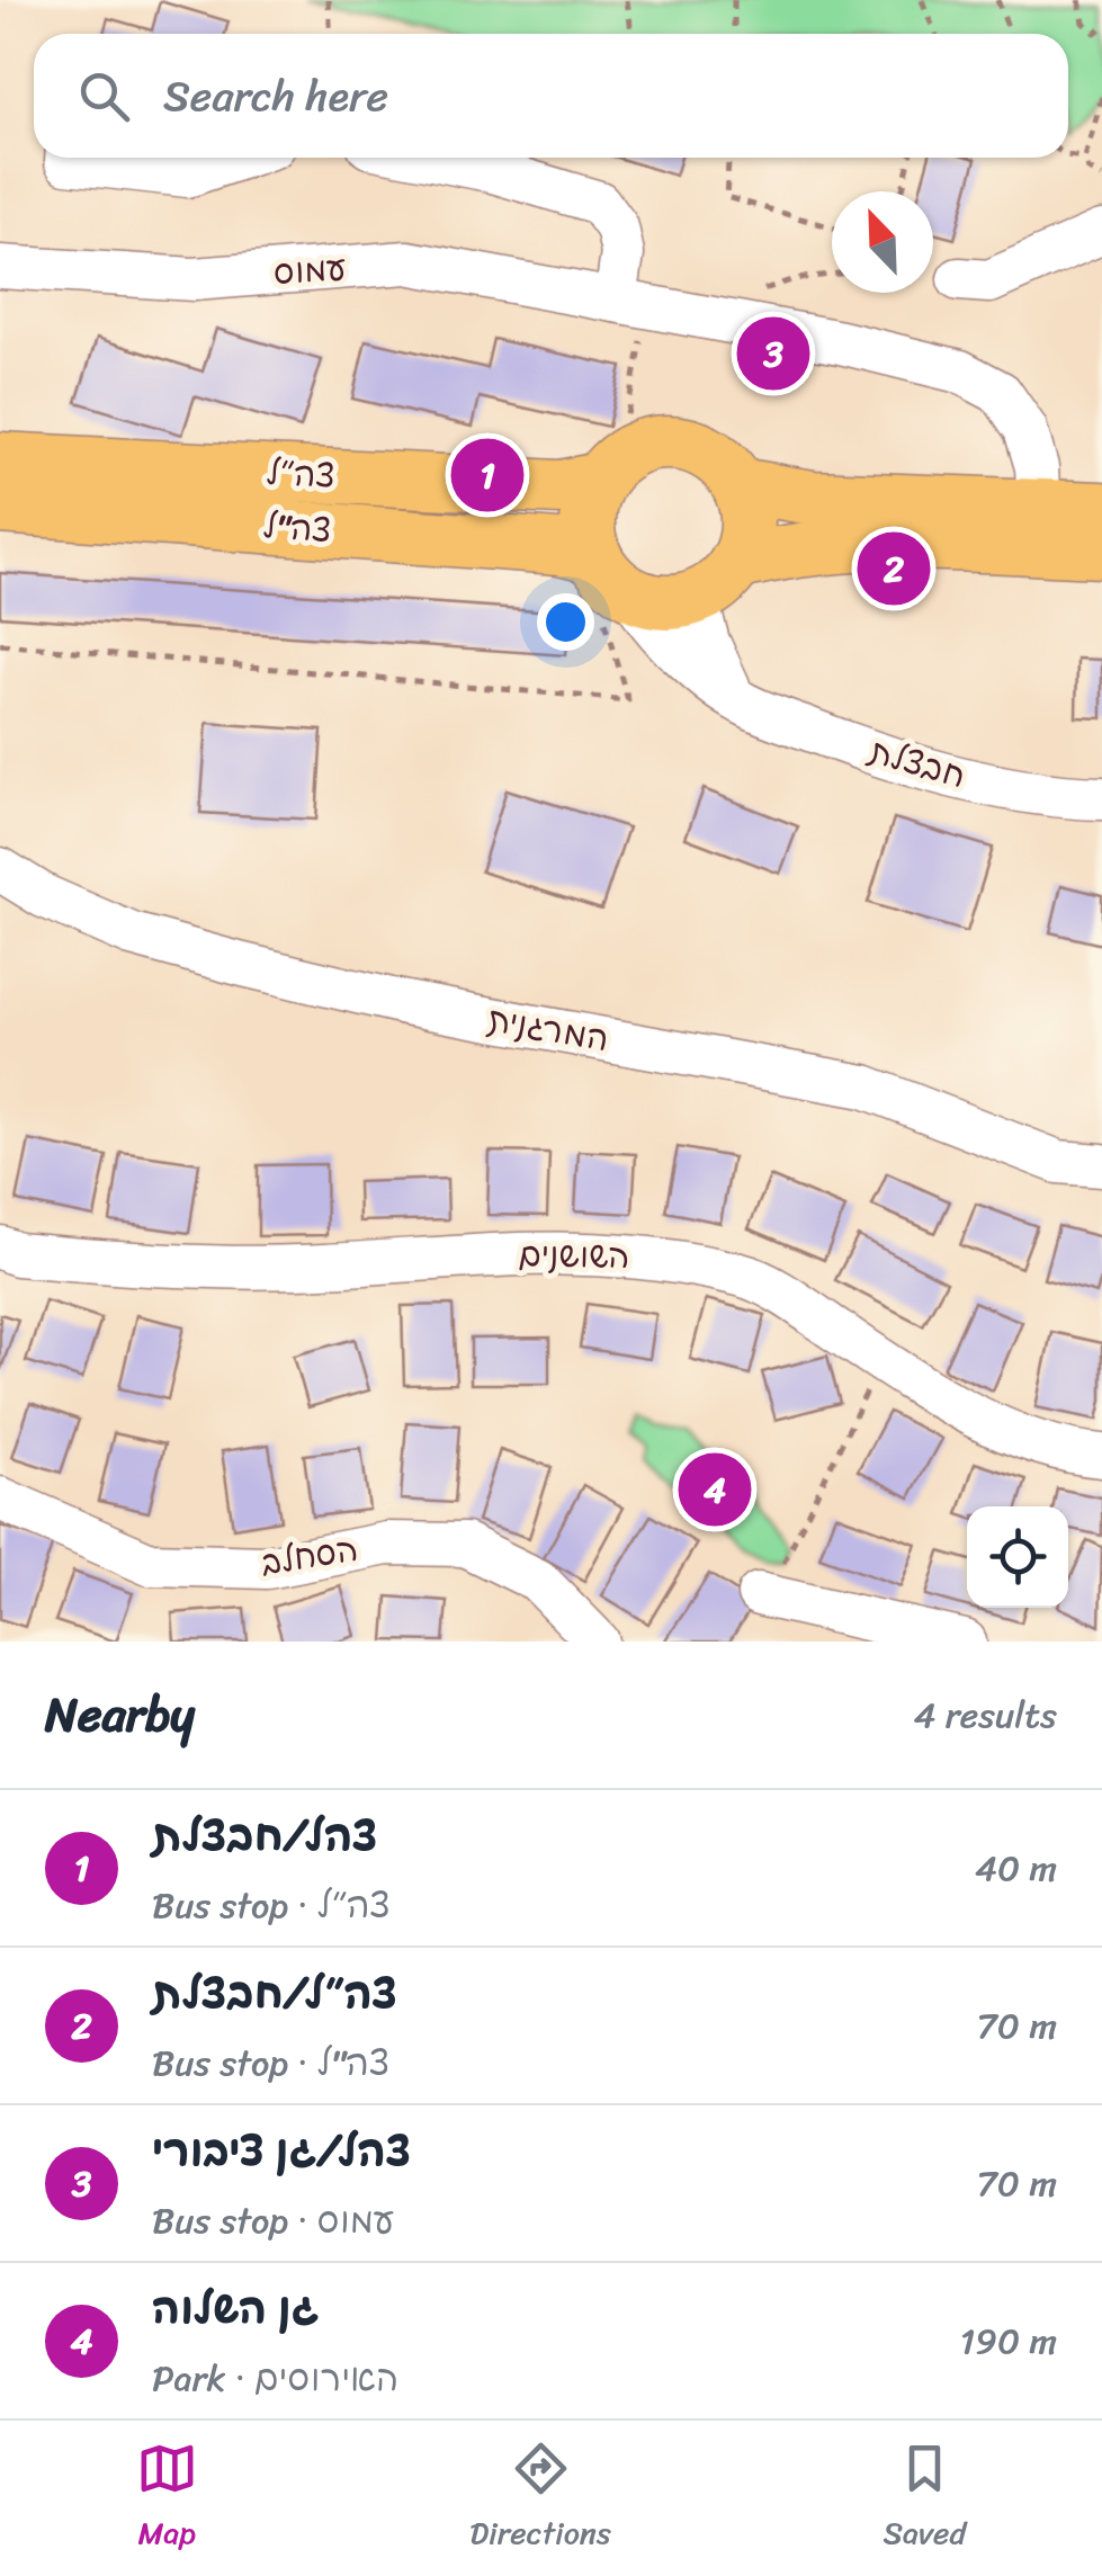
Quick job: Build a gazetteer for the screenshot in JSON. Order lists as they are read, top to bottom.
{
  "streets": {
    "main road": ["צה״ל", "צה\"ל"],
    "street": [
      "עמוס",
      "חבצלת",
      "המרגנית",
      "השושנים",
      "הסחלב"
    ]
  },
  "crossings": [
    ["צה״ל", "צה\"ל"],
    ["צה״ל", "חבצלת"],
    ["צה\"ל", "חבצלת"]
  ],
  "north": "top left",
  "page": {
    "search": "Search here",
    "pins": [
      "3",
      "1",
      "2",
      "4"
    ],
    "heading": ["Nearby", "4 results"],
    "list": [
      {
        "mark": "1",
        "name": "צהל/חבצלת",
        "note": "Bus stop · צה״ל",
        "value": "40 m"
      },
      {
        "mark": "2",
        "name": "צה״ל/חבצלת",
        "note": "Bus stop · צה\"ל",
        "value": "70 m"
      },
      {
        "mark": "3",
        "name": "צהל/גן ציבורי",
        "note": "Bus stop · עמוס",
        "value": "70 m"
      },
      {
        "mark": "4",
        "name": "גן השלוה",
        "note": "Park · האירוסים",
        "value": "190 m"
      }
    ],
    "nav": ["Map", "Directions", "Saved"]
  }
}
